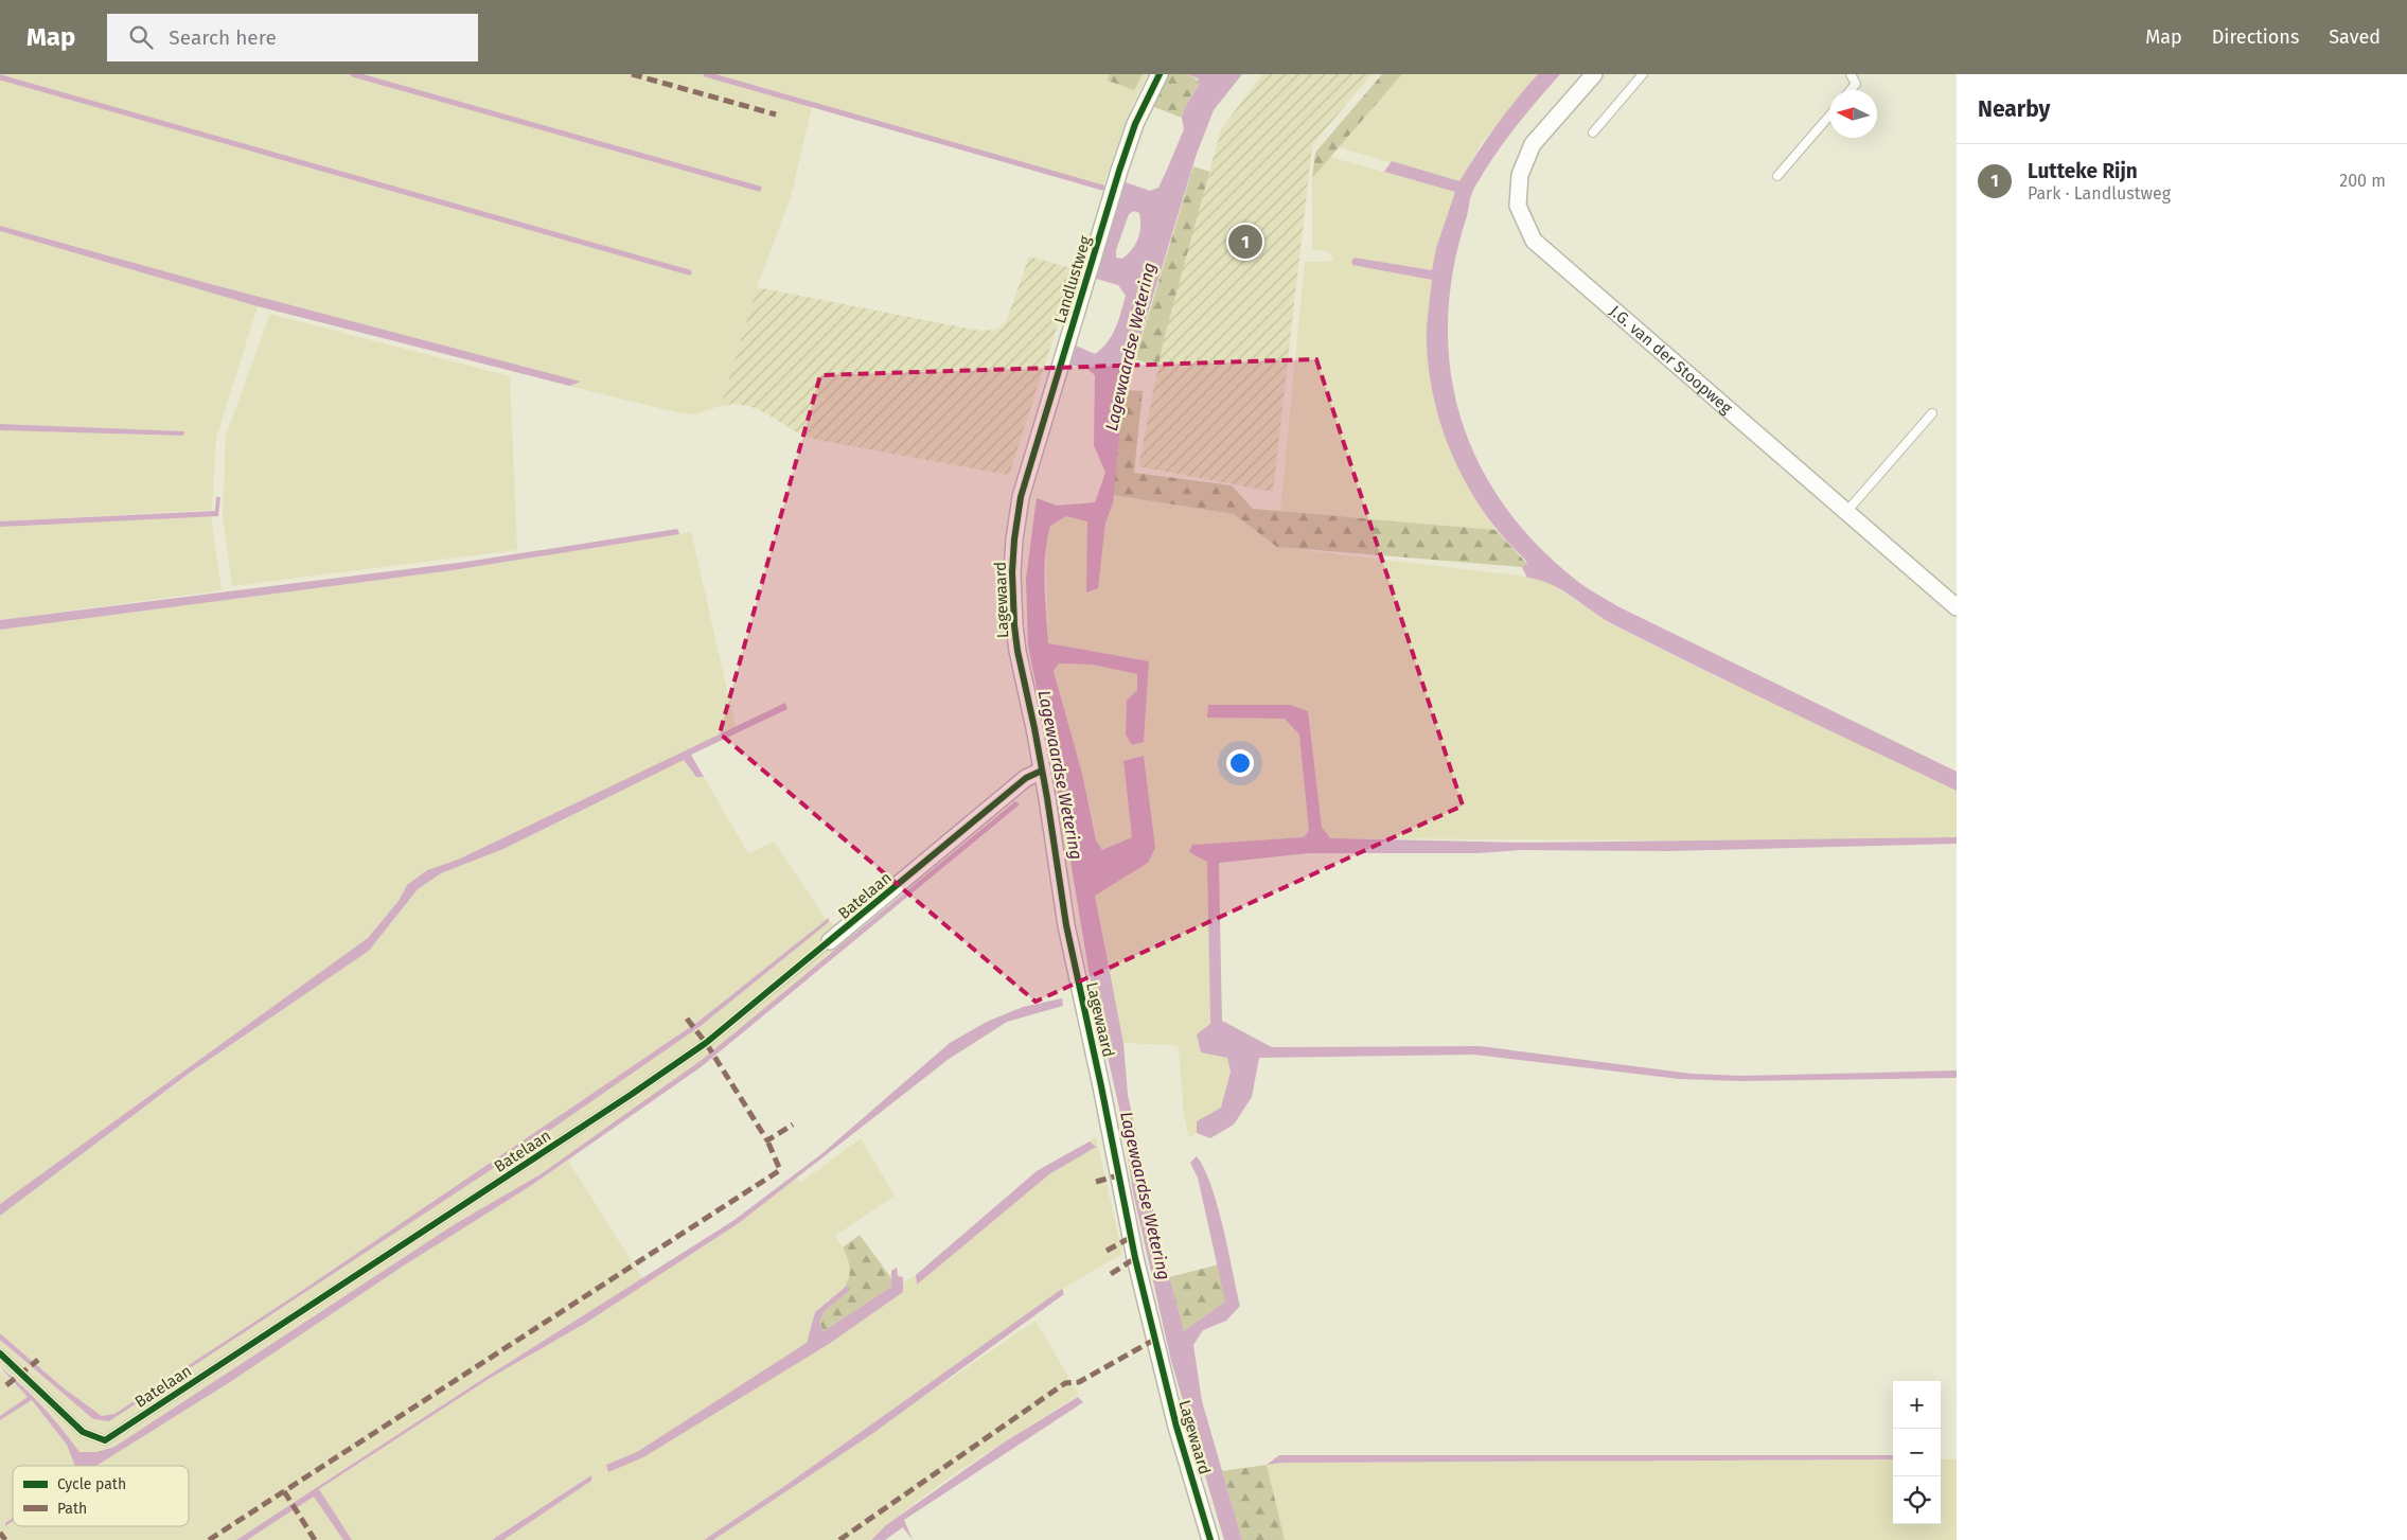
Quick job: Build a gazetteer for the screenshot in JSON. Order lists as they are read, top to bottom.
{
  "streets": {
    "street": [
      "Landlustweg",
      "J.G. van der Stoopweg",
      "Lagewaard",
      "Batelaan"
    ]
  },
  "crossings": [
    ["Landlustweg", "Lagewaard"],
    ["Lagewaard", "Batelaan"]
  ],
  "water": ["Lagewaardse Wetering"],
  "legend": ["Cycle path", "Path"],
  "north": "left",
  "page": {
    "header": "Map",
    "search": "Search here",
    "nav": ["Map", "Directions", "Saved"],
    "heading": "Nearby",
    "list": [
      {
        "mark": "1",
        "name": "Lutteke Rijn",
        "note": "Park · Landlustweg",
        "value": "200 m"
      }
    ],
    "pins": "1",
    "map_buttons": ["+", "−"]
  }
}
